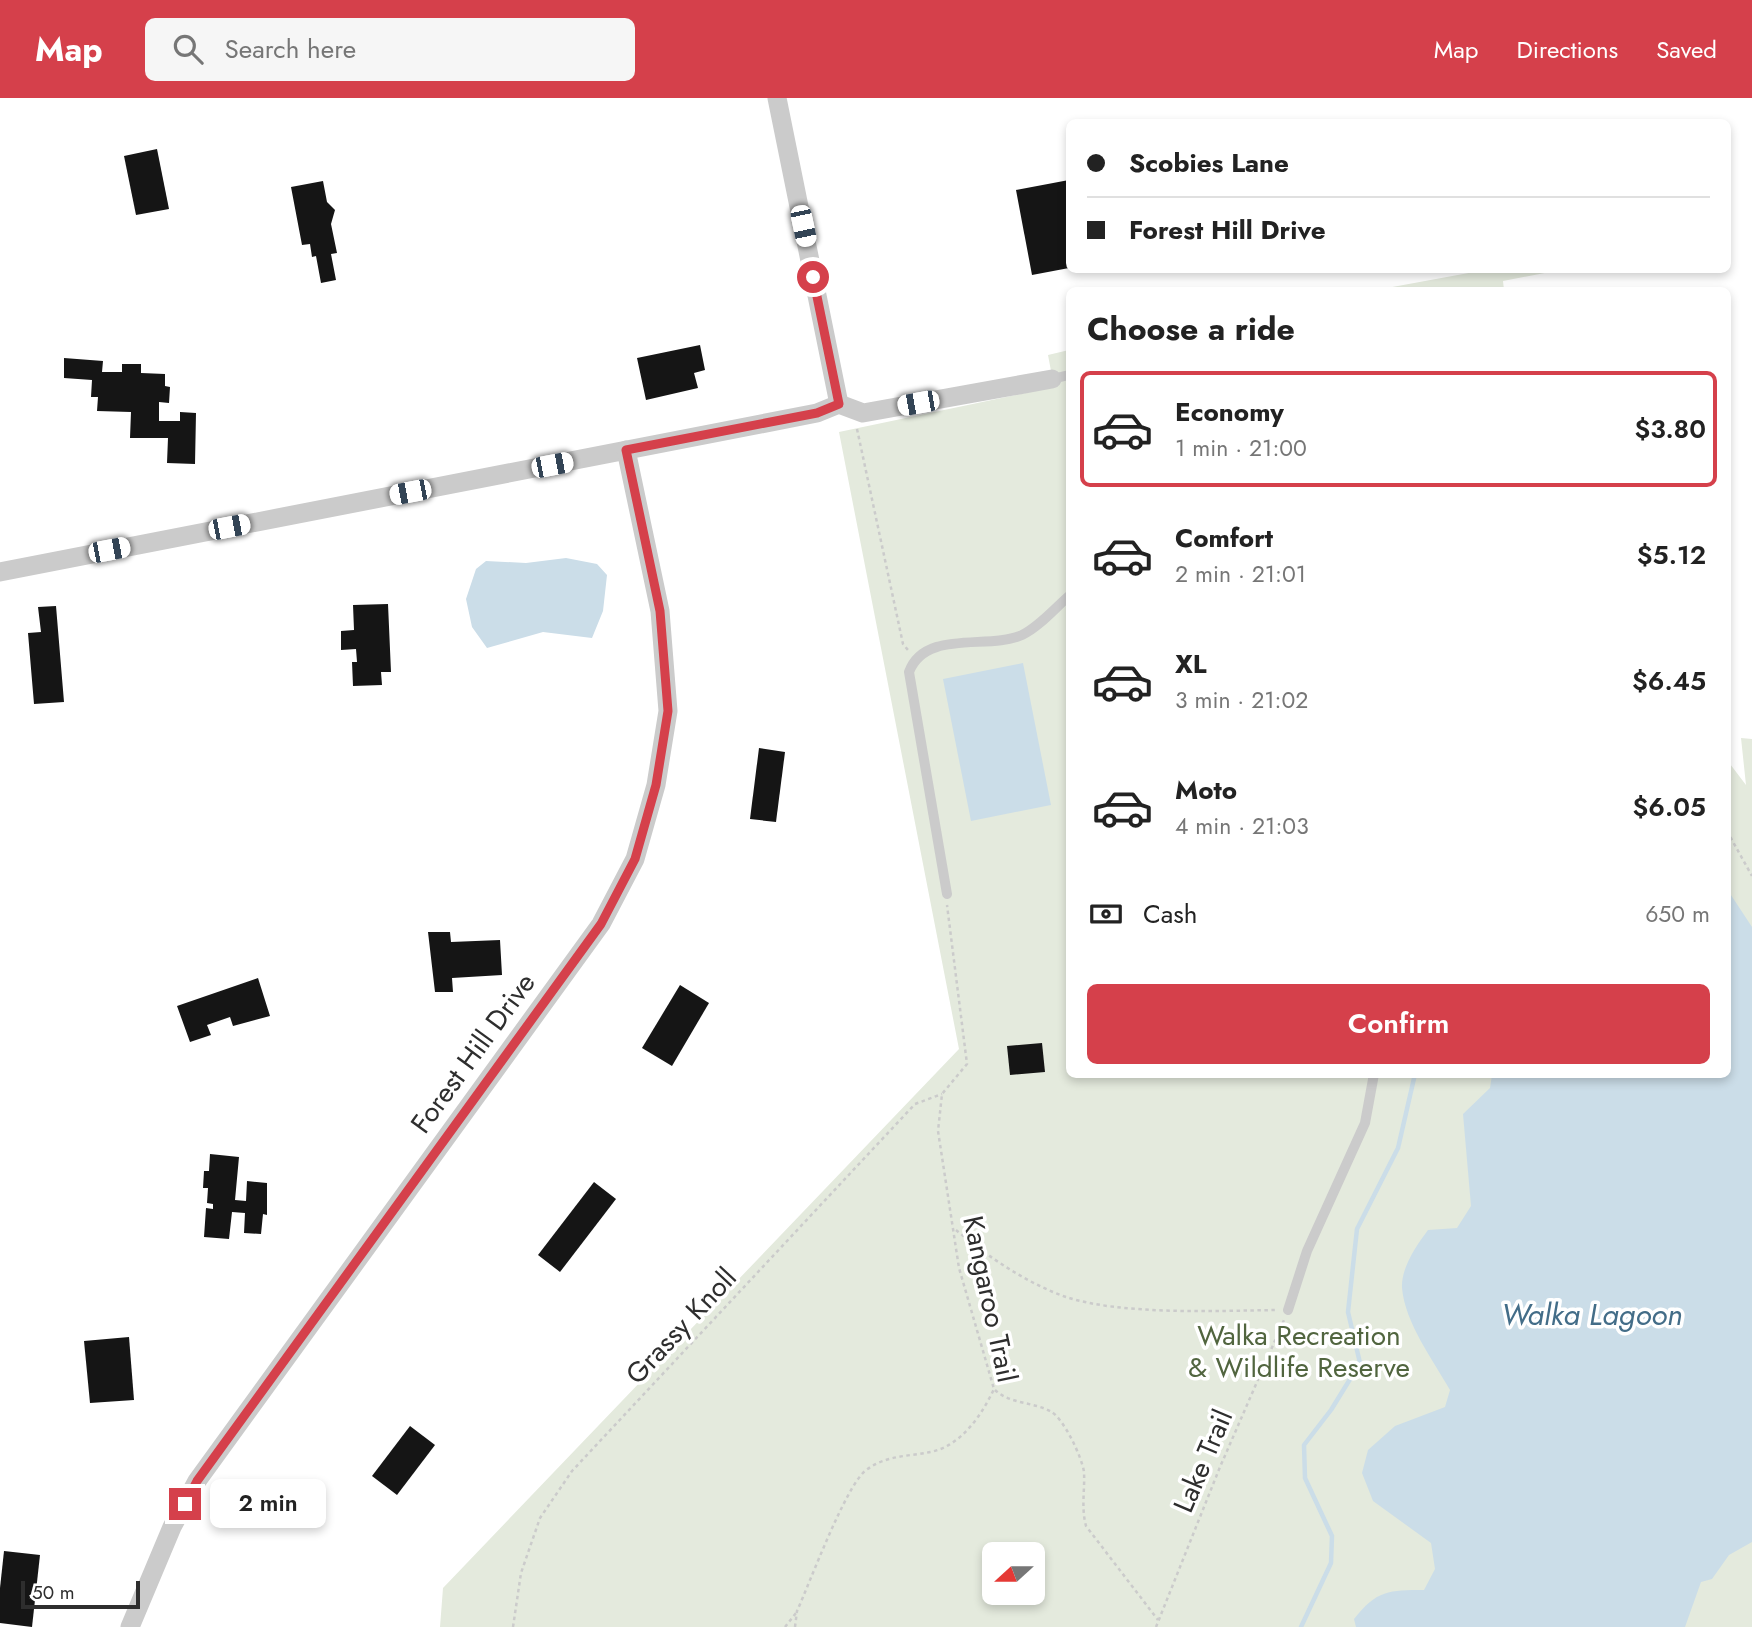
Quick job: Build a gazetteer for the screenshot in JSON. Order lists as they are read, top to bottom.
{
  "streets": {
    "street": ["Forest Hill Drive"],
    "path": ["Kangaroo Trail", "Grassy Knoll", "Lake Trail"]
  },
  "crossings": [
    ["Kangaroo Trail", "Grassy Knoll"]
  ],
  "water": ["Walka Lagoon"],
  "parks": ["Walka Recreation & Wildlife Reserve"],
  "scale_bar": "50 m",
  "north": "left",
  "page": {
    "header": "Map",
    "search": "Search here",
    "nav": ["Map", "Directions", "Saved"],
    "banner": ["Scobies Lane", "Forest Hill Drive"],
    "heading": "Choose a ride",
    "list": [
      {
        "name": "Economy",
        "note": "1 min · 21:00",
        "value": "$3.80"
      },
      {
        "name": "Comfort",
        "note": "2 min · 21:01",
        "value": "$5.12"
      },
      {
        "name": "XL",
        "note": "3 min · 21:02",
        "value": "$6.45"
      },
      {
        "name": "Moto",
        "note": "4 min · 21:03",
        "value": "$6.05"
      }
    ],
    "pay": ["Cash", "650 m"],
    "buttons": "Confirm",
    "bubble": "2 min",
    "scale": "50 m"
  }
}
